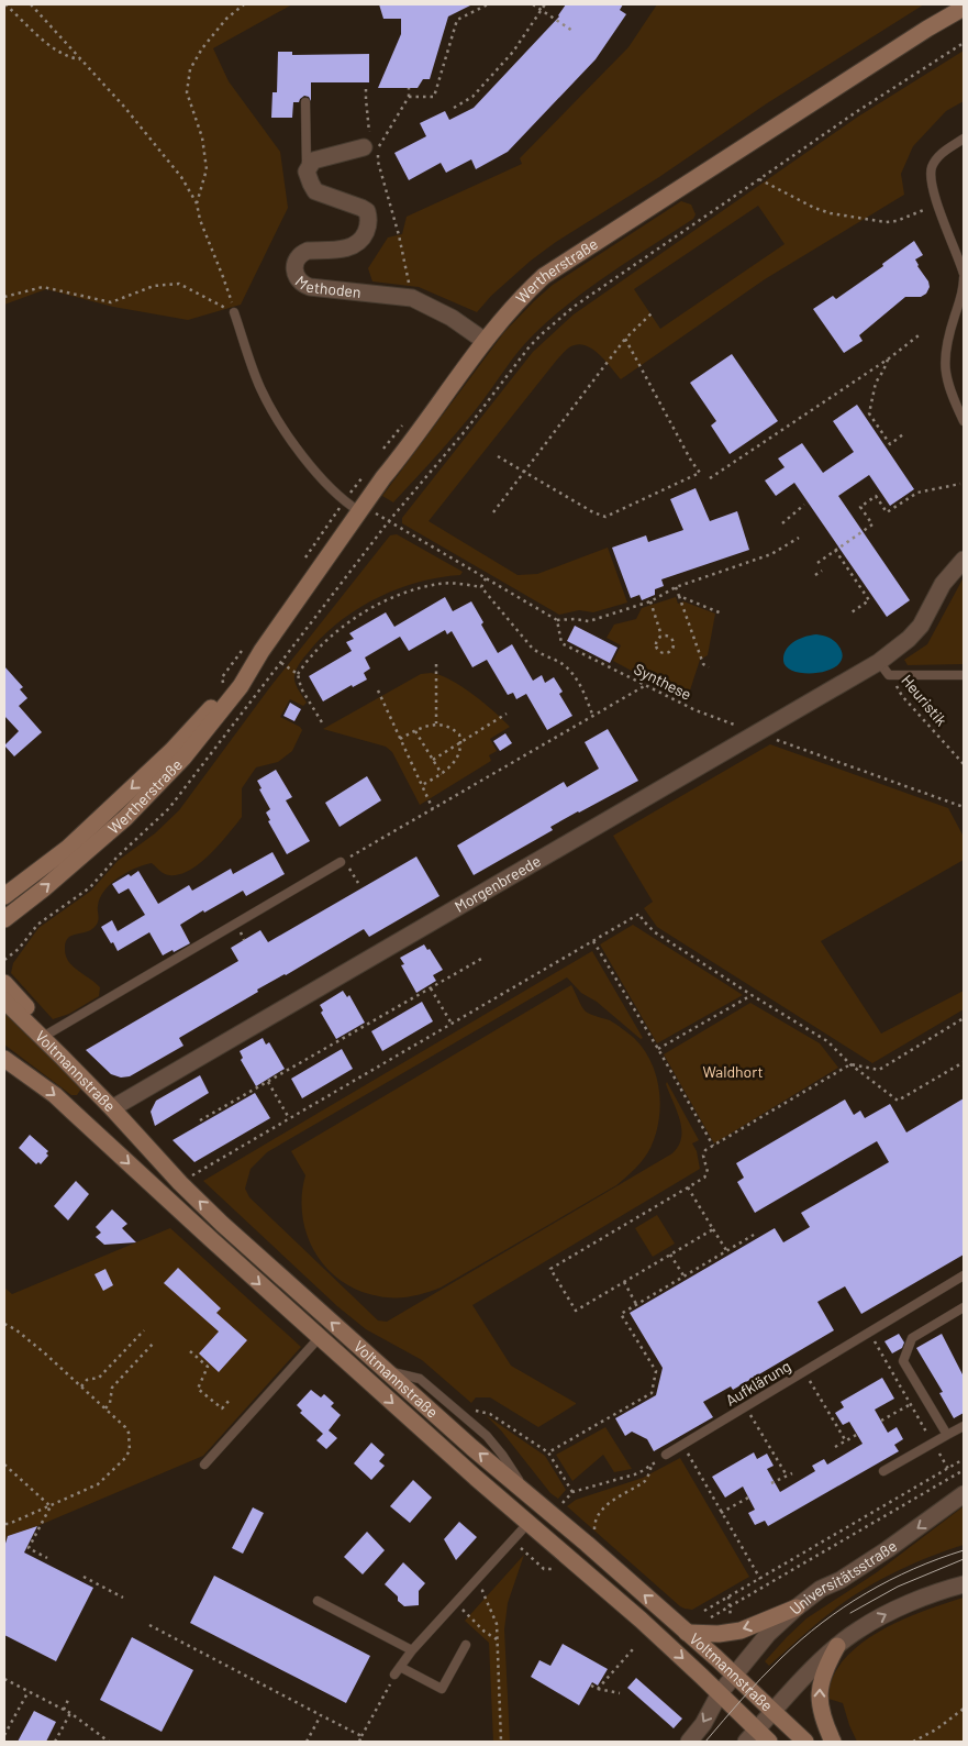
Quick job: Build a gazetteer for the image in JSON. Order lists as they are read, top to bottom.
{
  "streets": {
    "street": [
      "Wertherstraße",
      "Methoden",
      "Morgenbreede",
      "Voltmannstraße",
      "Universitätsstraße"
    ],
    "lane": ["Aufklärung"],
    "path": ["Synthese", "Heuristik"]
  },
  "crossings": [
    ["Wertherstraße", "Methoden"],
    ["Synthese", "Morgenbreede"],
    ["Morgenbreede", "Voltmannstraße"],
    ["Voltmannstraße", "Universitätsstraße"]
  ],
  "parks": ["Waldhort"]
}
